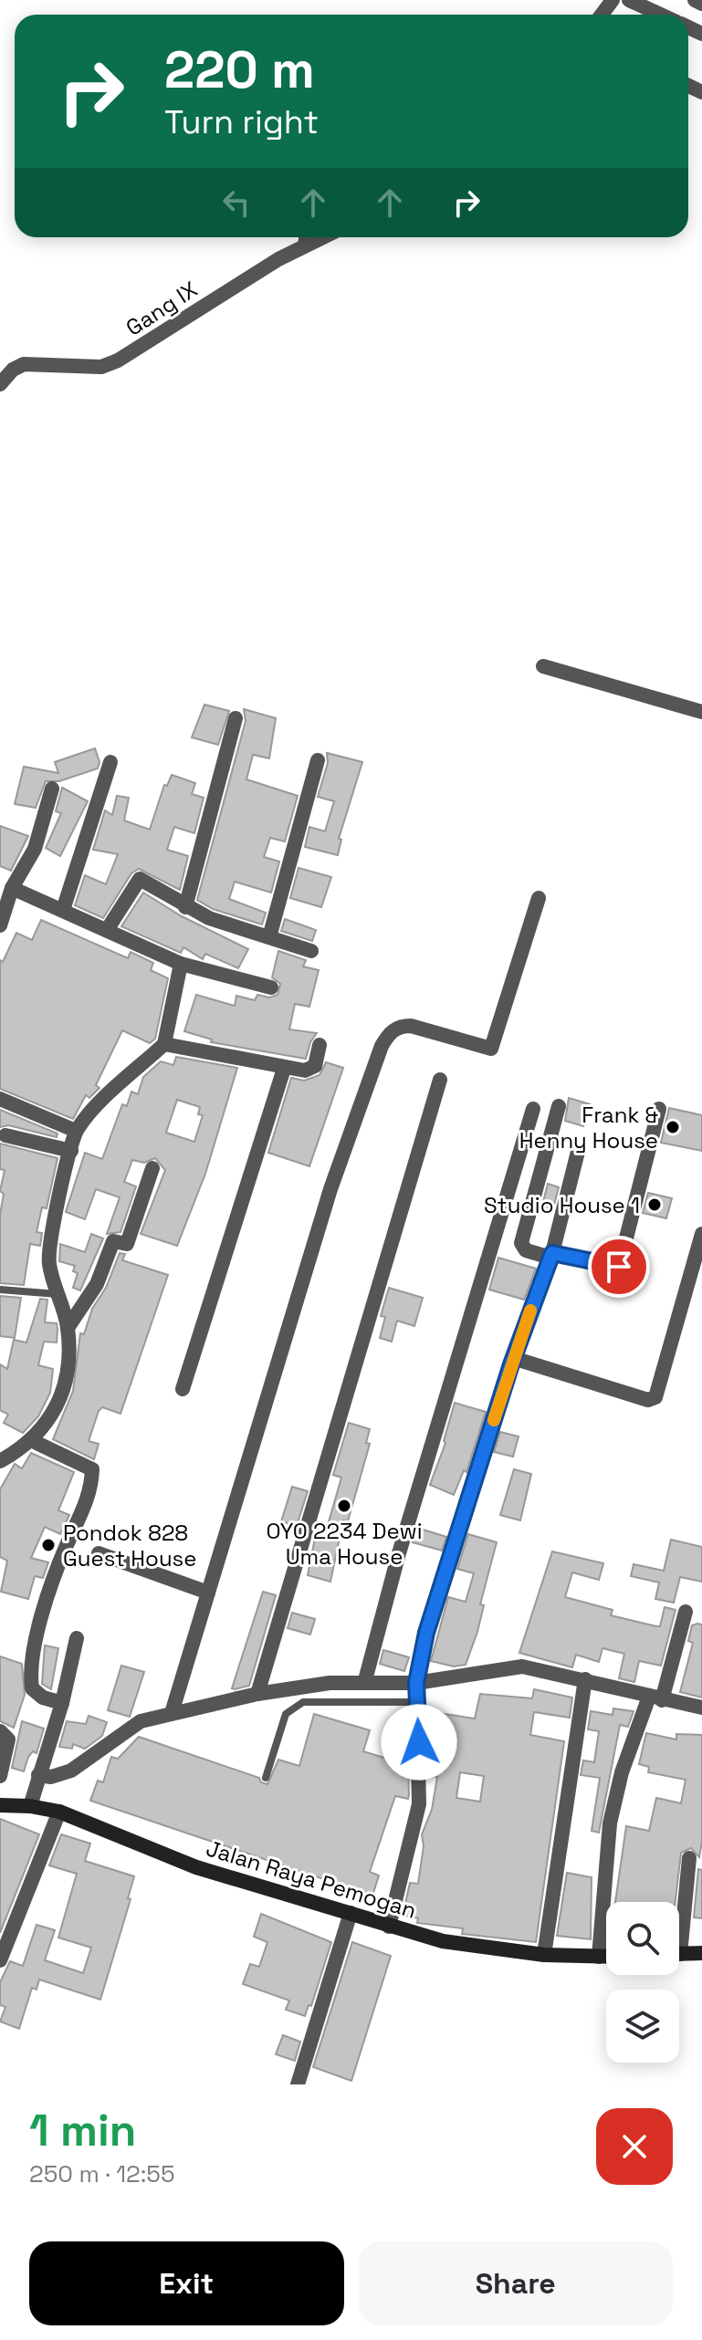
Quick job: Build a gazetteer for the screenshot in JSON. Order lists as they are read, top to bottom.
{
  "streets": {
    "street": ["Gang IX", "Jalan Raya Pemogan"]
  },
  "places": [
    "Frank & Henny House",
    "Studio House 1",
    "OYO 2234 Dewi Uma House",
    "Pondok 828 Guest House"
  ],
  "page": {
    "turn": ["220 m", "Turn right"],
    "heading": ["1 min", "250 m · 12:55"],
    "buttons": ["Exit", "Share"]
  }
}
